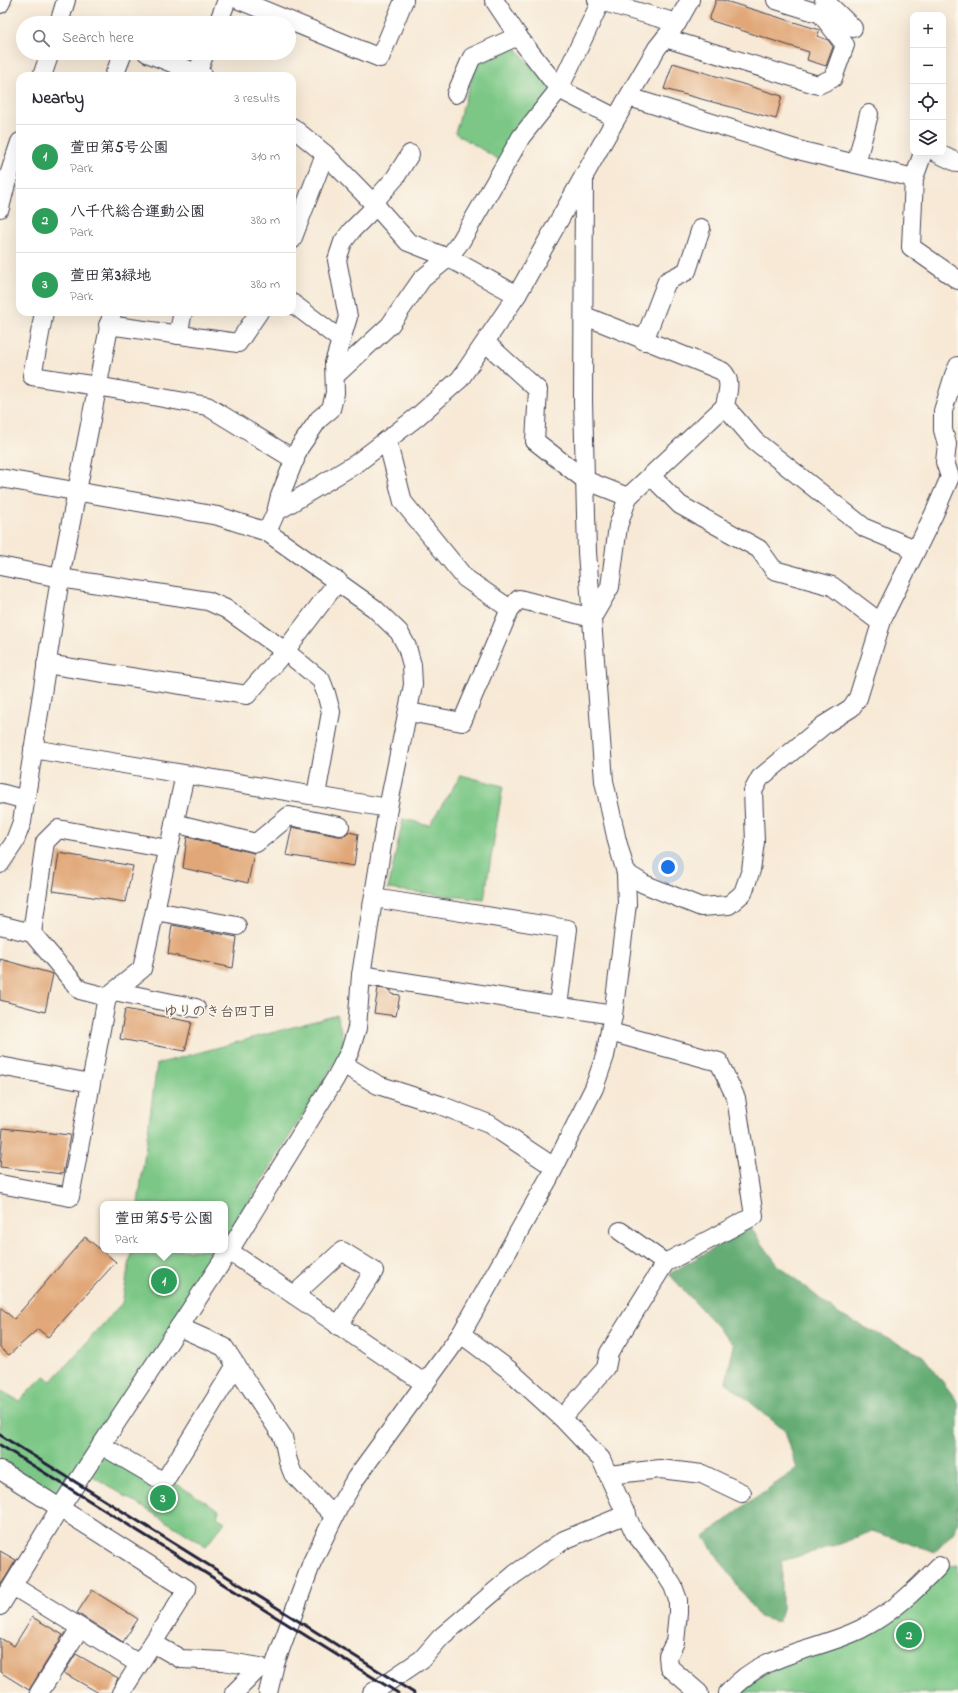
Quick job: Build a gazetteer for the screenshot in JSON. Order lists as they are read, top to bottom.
{
  "districts": ["ゆりのき台四丁目"],
  "page": {
    "map_buttons": ["+", "−"],
    "search": "Search here",
    "heading": ["Nearby", "3 results"],
    "list": [
      {
        "mark": "1",
        "name": "萱田第5号公園",
        "note": "Park",
        "value": "310 m"
      },
      {
        "mark": "2",
        "name": "八千代総合運動公園",
        "note": "Park",
        "value": "380 m"
      },
      {
        "mark": "3",
        "name": "萱田第3緑地",
        "note": "Park",
        "value": "380 m"
      }
    ],
    "popup": ["萱田第5号公園", "Park"],
    "pins": ["1", "3", "2"]
  }
}
